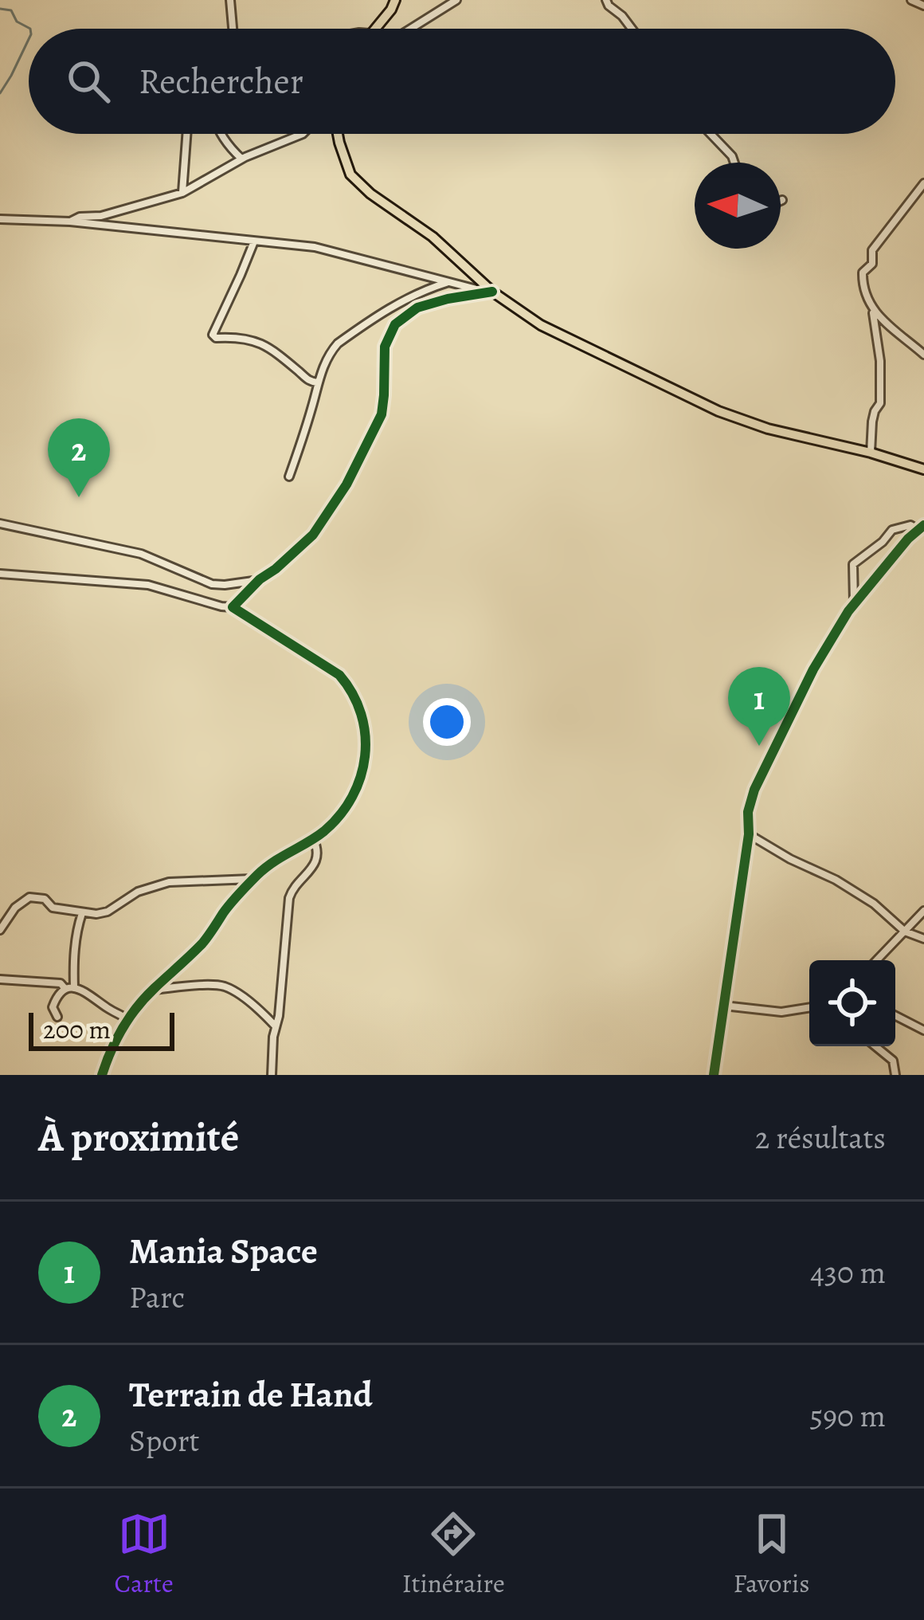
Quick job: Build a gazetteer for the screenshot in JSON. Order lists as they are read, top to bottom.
{
  "scale_bar": "200 m",
  "north": "left",
  "page": {
    "search": "Rechercher",
    "pins": ["2", "1"],
    "scale": "200 m",
    "heading": ["À proximité", "2 résultats"],
    "list": [
      {
        "mark": "1",
        "name": "Mania Space",
        "note": "Parc",
        "value": "430 m"
      },
      {
        "mark": "2",
        "name": "Terrain de Hand",
        "note": "Sport",
        "value": "590 m"
      }
    ],
    "nav": ["Carte", "Itinéraire", "Favoris"]
  }
}
